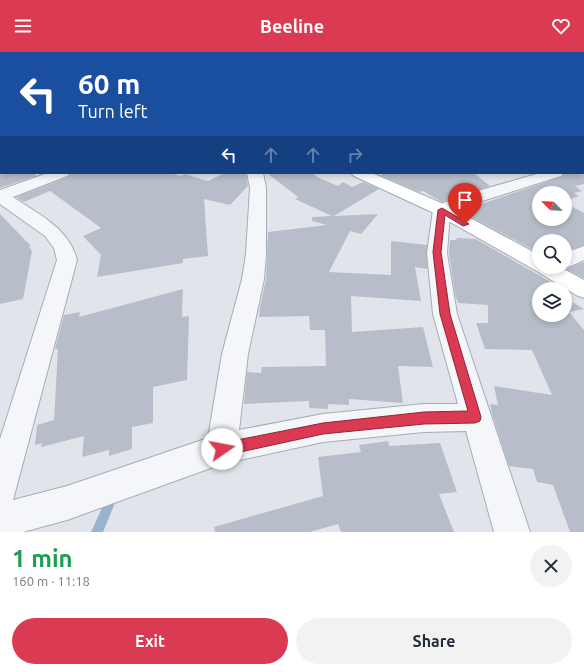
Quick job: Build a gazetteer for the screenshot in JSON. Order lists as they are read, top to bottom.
{
  "north": "top left",
  "page": {
    "header": "Beeline",
    "turn": ["60 m", "Turn left"],
    "heading": ["1 min", "160 m · 11:18"],
    "buttons": ["Exit", "Share"]
  }
}
